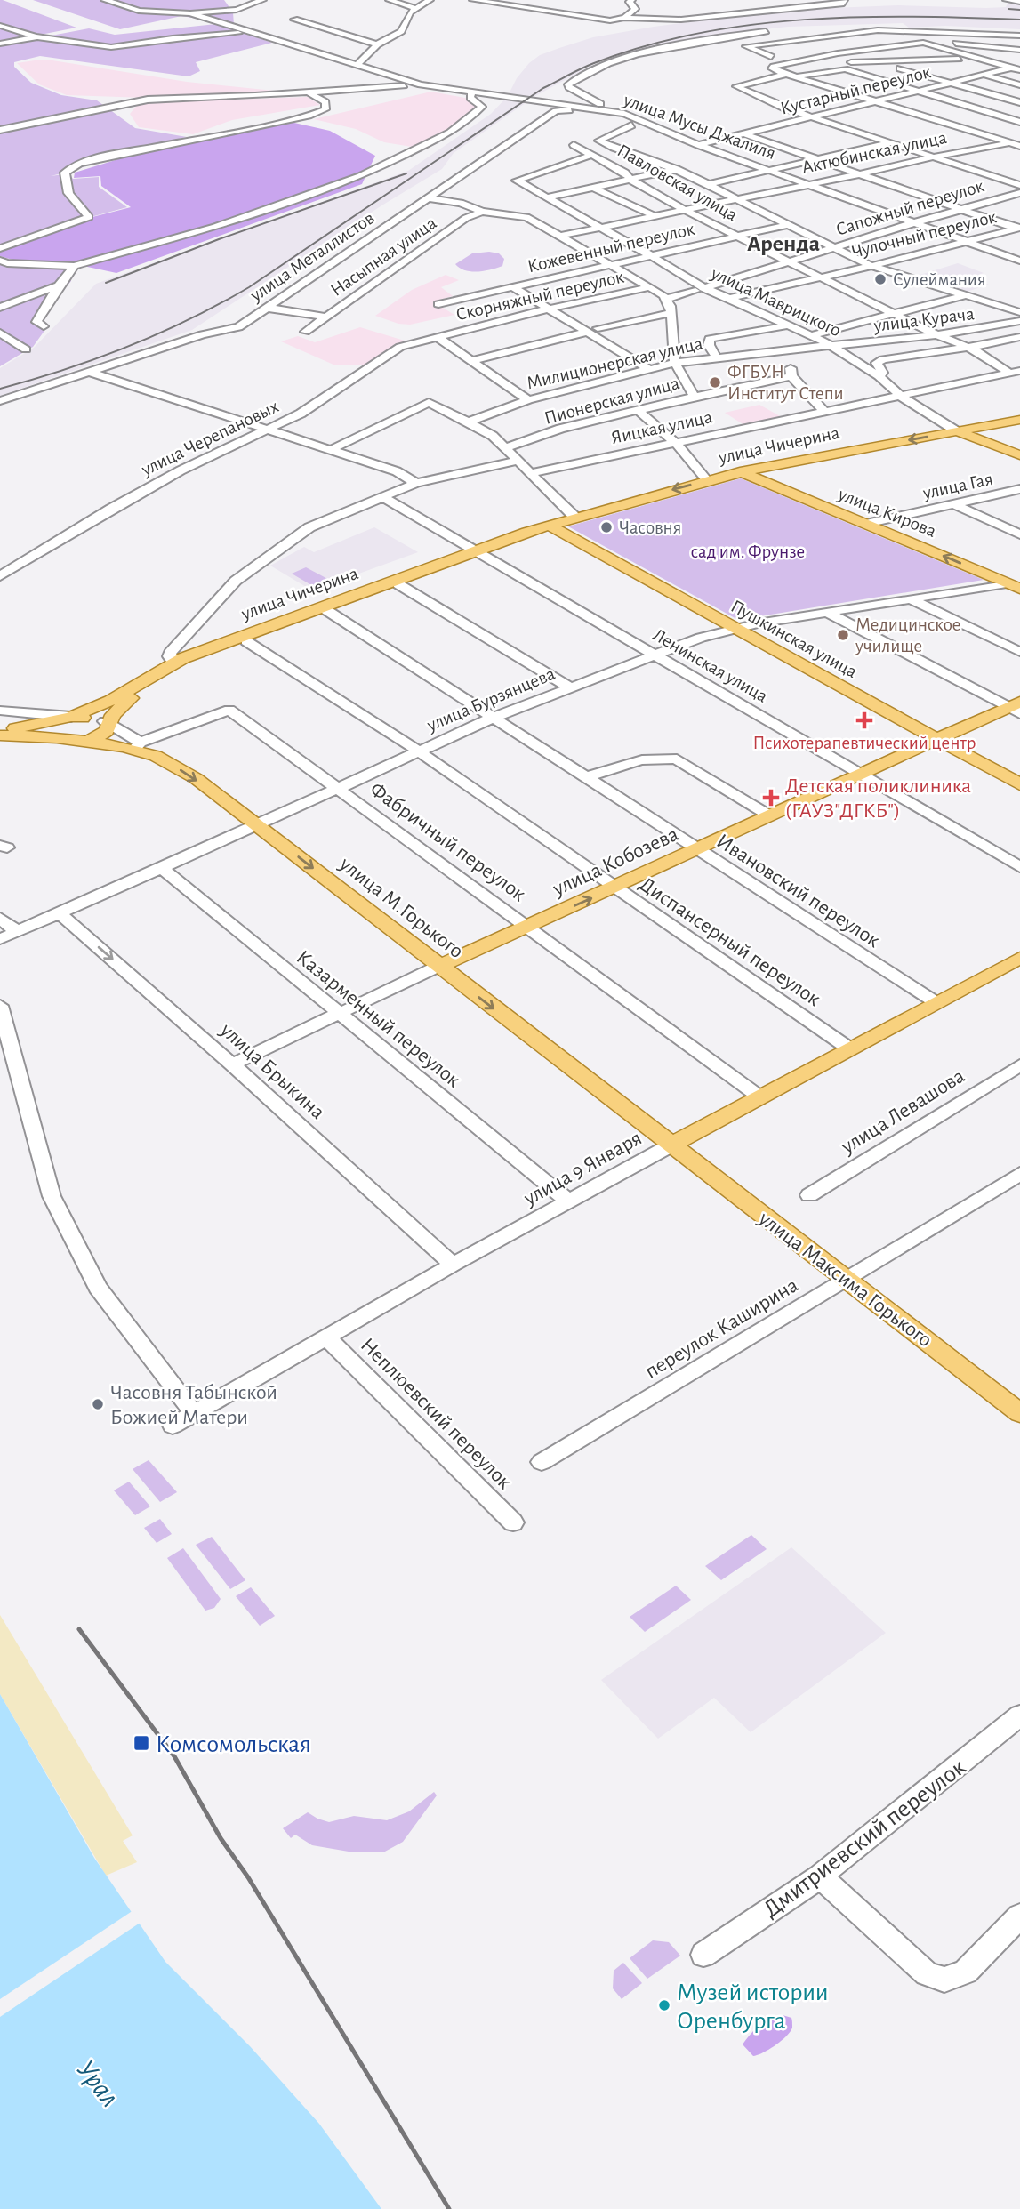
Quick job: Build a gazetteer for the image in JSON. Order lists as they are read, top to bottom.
{
  "streets": {
    "main road": [
      "улица Маврицкого",
      "улица Чичерина",
      "улица Кирова",
      "Пушкинская улица",
      "улица Кобозева",
      "улица М.Горького",
      "улица 9 Января",
      "улица Максима Горького"
    ],
    "street": [
      "Кустарный переулок",
      "улица Мусы Джалиля",
      "Актюбинская улица",
      "Павловская улица",
      "Сапожный переулок",
      "Чулочный переулок",
      "Кожевенный переулок",
      "улица Металлистов",
      "Насыпная улица",
      "Скорняжный переулок",
      "улица Курача",
      "Милиционерская улица",
      "Пионерская улица",
      "Яицкая улица",
      "улица Черепановых",
      "улица Гая",
      "Ленинская улица",
      "улица Бурзянцева",
      "Фабричный переулок",
      "Ивановский переулок",
      "Диспансерный переулок",
      "Казарменный переулок",
      "улица Брыкина",
      "улица Левашова",
      "переулок Каширина",
      "Неплюевский переулок",
      "Дмитриевский переулок"
    ]
  },
  "crossings": [
    ["Кустарный переулок", "улица Мусы Джалиля"],
    ["улица Мусы Джалиля", "Актюбинская улица"],
    ["улица Мусы Джалиля", "Сапожный переулок"],
    ["улица Мусы Джалиля", "Чулочный переулок"],
    ["улица Мусы Джалиля", "улица Металлистов"],
    ["Актюбинская улица", "Павловская улица"],
    ["Актюбинская улица", "улица Маврицкого"],
    ["Павловская улица", "Сапожный переулок"],
    ["Павловская улица", "Чулочный переулок"],
    ["Павловская улица", "Кожевенный переулок"],
    ["Павловская улица", "улица Маврицкого"],
    ["Павловская улица", "улица Курача"],
    ["Павловская улица", "Яицкая улица"],
    ["Сапожный переулок", "улица Маврицкого"],
    ["Чулочный переулок", "улица Маврицкого"],
    ["Кожевенный переулок", "улица Маврицкого"],
    ["Скорняжный переулок", "улица Черепановых"],
    ["улица Маврицкого", "улица Курача"],
    ["улица Маврицкого", "Милиционерская улица"],
    ["улица Маврицкого", "Яицкая улица"],
    ["улица Маврицкого", "улица Чичерина"],
    ["улица Курача", "Милиционерская улица"],
    ["Пионерская улица", "Яицкая улица"],
    ["улица Чичерина", "улица Кирова"],
    ["улица Чичерина", "Пушкинская улица"],
    ["улица Чичерина", "Ленинская улица"],
    ["улица Чичерина", "Ивановский переулок"],
    ["улица Чичерина", "Диспансерный переулок"],
    ["улица Гая", "улица Кирова"],
    ["улица Кирова", "улица Бурзянцева"],
    ["Пушкинская улица", "улица Бурзянцева"],
    ["Пушкинская улица", "улица Кобозева"],
    ["Ленинская улица", "улица Бурзянцева"],
    ["Ленинская улица", "улица Кобозева"],
    ["улица Бурзянцева", "Фабричный переулок"],
    ["улица Бурзянцева", "Ивановский переулок"],
    ["улица Бурзянцева", "улица М.Горького"],
    ["улица Бурзянцева", "Диспансерный переулок"],
    ["улица Бурзянцева", "Казарменный переулок"],
    ["улица Бурзянцева", "улица Брыкина"],
    ["Фабричный переулок", "улица Кобозева"],
    ["Фабричный переулок", "улица М.Горького"],
    ["Фабричный переулок", "улица 9 Января"],
    ["улица Кобозева", "Ивановский переулок"],
    ["улица Кобозева", "улица М.Горького"],
    ["улица Кобозева", "Диспансерный переулок"],
    ["улица Кобозева", "Казарменный переулок"],
    ["улица Кобозева", "улица Брыкина"],
    ["Ивановский переулок", "улица 9 Января"],
    ["улица М.Горького", "улица 9 Января"],
    ["улица М.Горького", "улица Максима Горького"],
    ["Диспансерный переулок", "улица 9 Января"],
    ["Казарменный переулок", "улица 9 Января"],
    ["улица Брыкина", "улица 9 Января"],
    ["улица 9 Января", "улица Максима Горького"],
    ["улица 9 Января", "Неплюевский переулок"],
    ["улица Максима Горького", "переулок Каширина"]
  ],
  "one_way": ["улица Кирова", "улица М.Горького", "улица Брыкина"],
  "districts": ["Аренда"],
  "water": ["Урал"],
  "parks": ["сад им. Фрунзе"],
  "places": {
    "other": [
      "Сулеймания",
      "ФГБУН Институт Степи",
      "Часовня",
      "Медицинское училище",
      "Часовня Табынской Божией Матери",
      "Музей истории Оренбурга"
    ],
    "health": ["Психотерапевтический центр", "Детская поликлиника (ГАУЗ\"ДГКБ\")"],
    "transit": ["Комсомольская"]
  }
}
